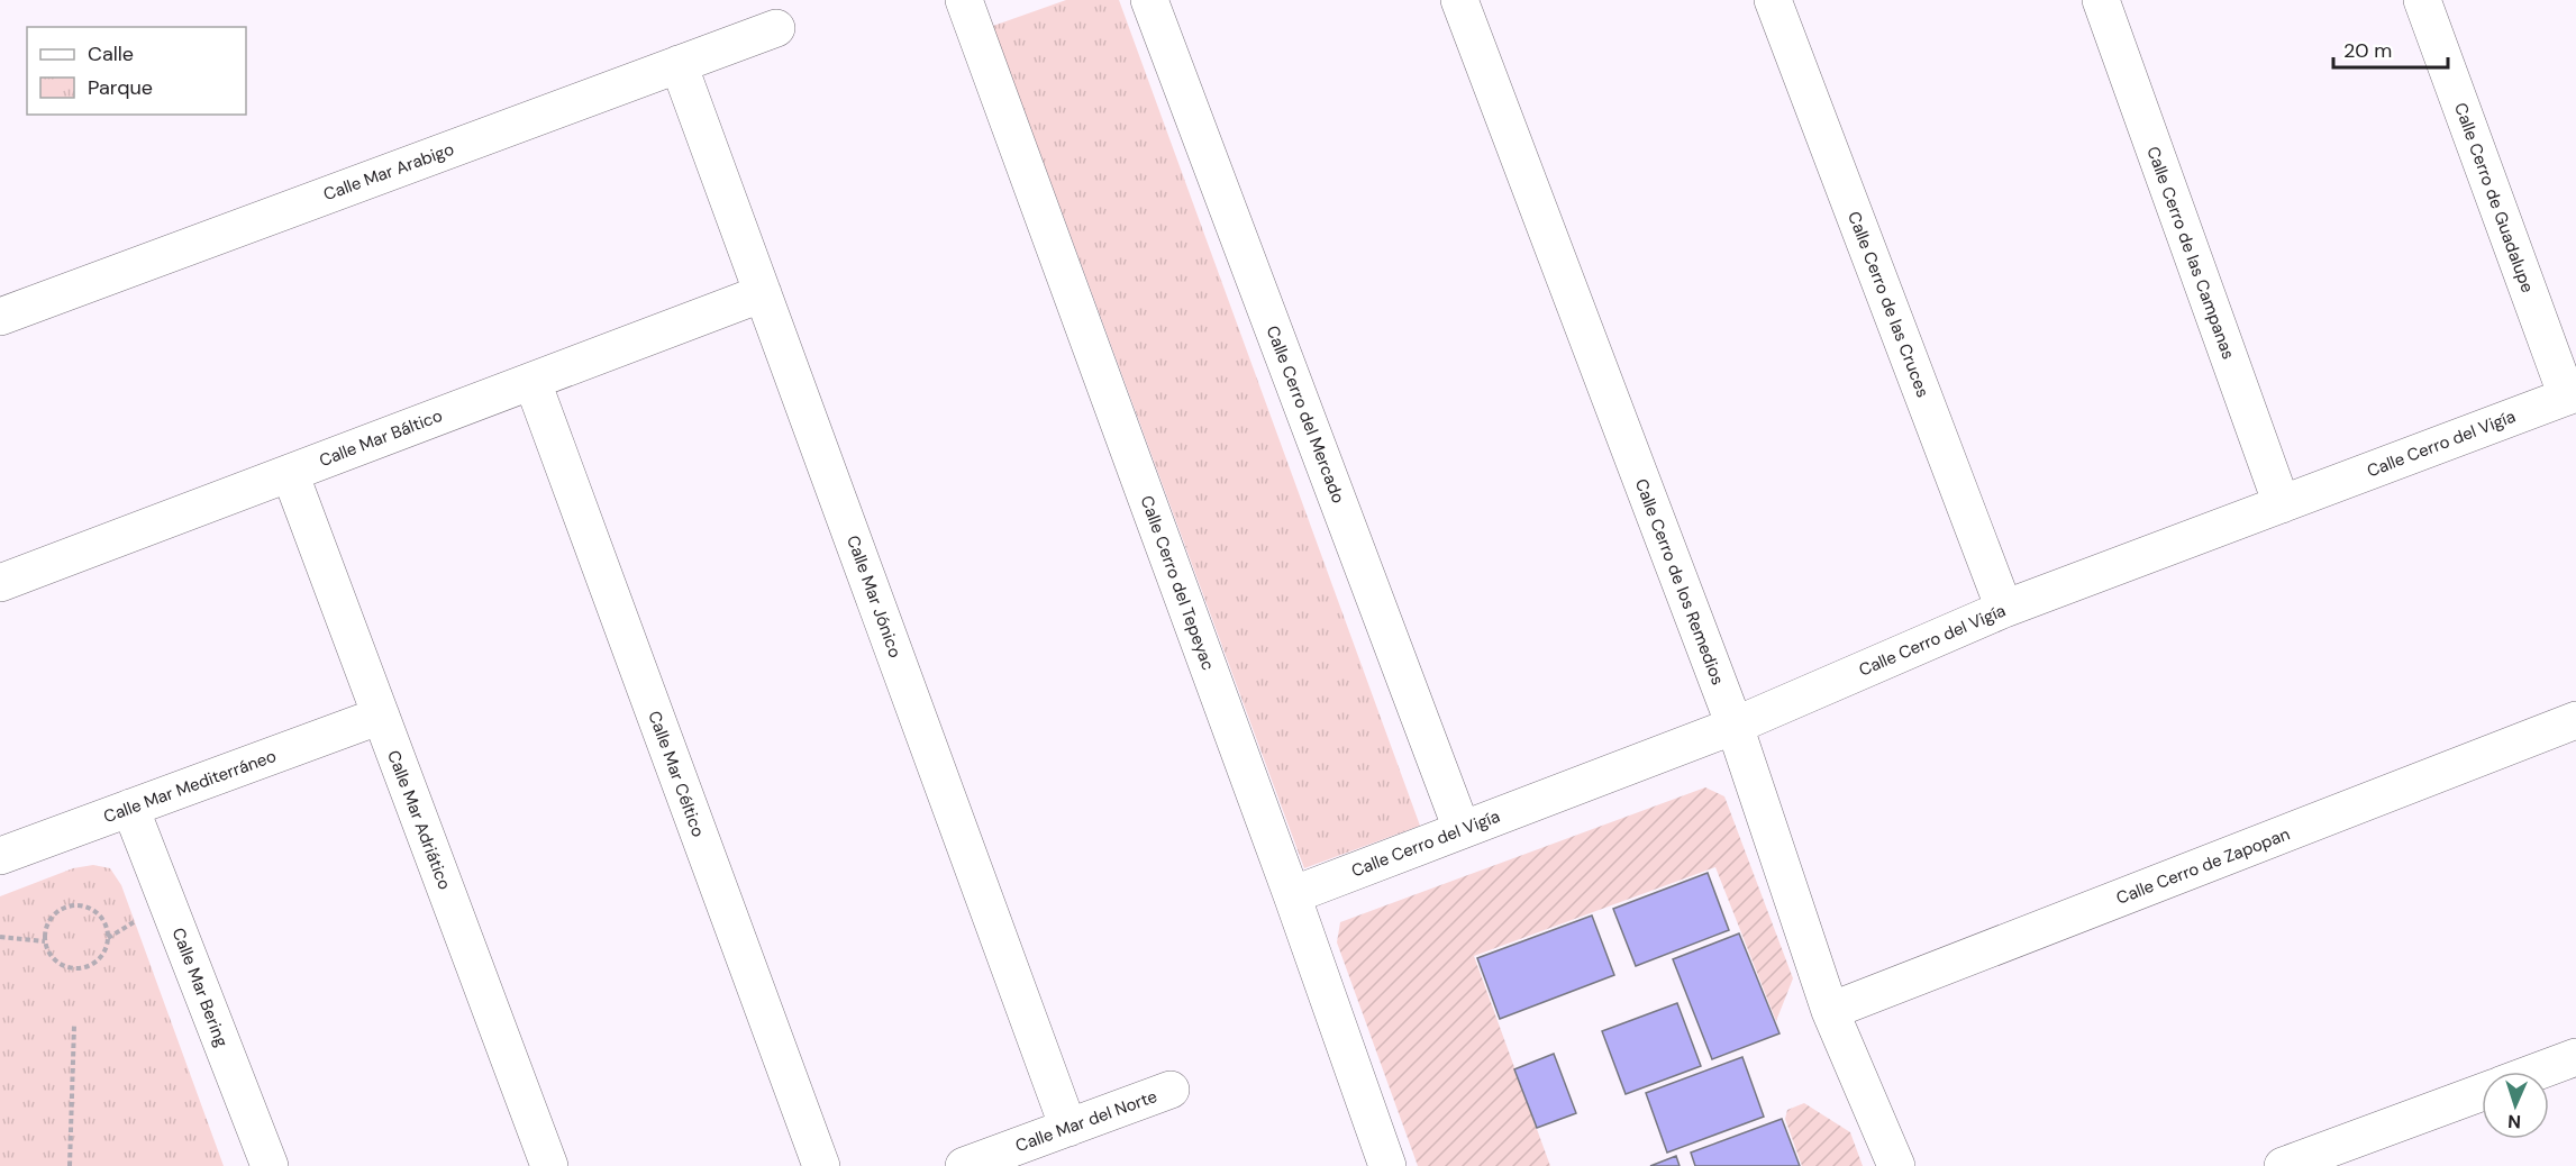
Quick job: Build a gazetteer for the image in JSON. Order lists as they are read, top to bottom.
{
  "streets": {
    "street": [
      "Calle Mar Arabigo",
      "Calle Cerro de Guadalupe",
      "Calle Cerro de las Campanas",
      "Calle Cerro de las Cruces",
      "Calle Cerro del Mercado",
      "Calle Mar Báltico",
      "Calle Cerro del Vigía",
      "Calle Cerro de los Remedios",
      "Calle Cerro del Tepeyac",
      "Calle Mar Jónico",
      "Calle Mar Céltico",
      "Calle Mar Mediterráneo",
      "Calle Mar Adriático",
      "Calle Cerro de Zapopan",
      "Calle Mar Bering",
      "Calle Mar del Norte"
    ]
  },
  "crossings": [
    ["Calle Mar Arabigo", "Calle Mar Jónico"],
    ["Calle Cerro de Guadalupe", "Calle Cerro del Vigía"],
    ["Calle Cerro de las Campanas", "Calle Cerro del Vigía"],
    ["Calle Cerro de las Cruces", "Calle Cerro del Vigía"],
    ["Calle Cerro del Mercado", "Calle Cerro del Vigía"],
    ["Calle Mar Báltico", "Calle Mar Jónico"],
    ["Calle Mar Báltico", "Calle Mar Céltico"],
    ["Calle Mar Báltico", "Calle Mar Adriático"],
    ["Calle Cerro del Vigía", "Calle Cerro de los Remedios"],
    ["Calle Cerro del Vigía", "Calle Cerro del Tepeyac"],
    ["Calle Cerro de los Remedios", "Calle Cerro de Zapopan"],
    ["Calle Mar Jónico", "Calle Mar del Norte"],
    ["Calle Mar Mediterráneo", "Calle Mar Adriático"],
    ["Calle Mar Mediterráneo", "Calle Mar Bering"]
  ],
  "legend": ["Calle", "Parque"],
  "scale_bar": "20 m",
  "north": "bottom"
}
